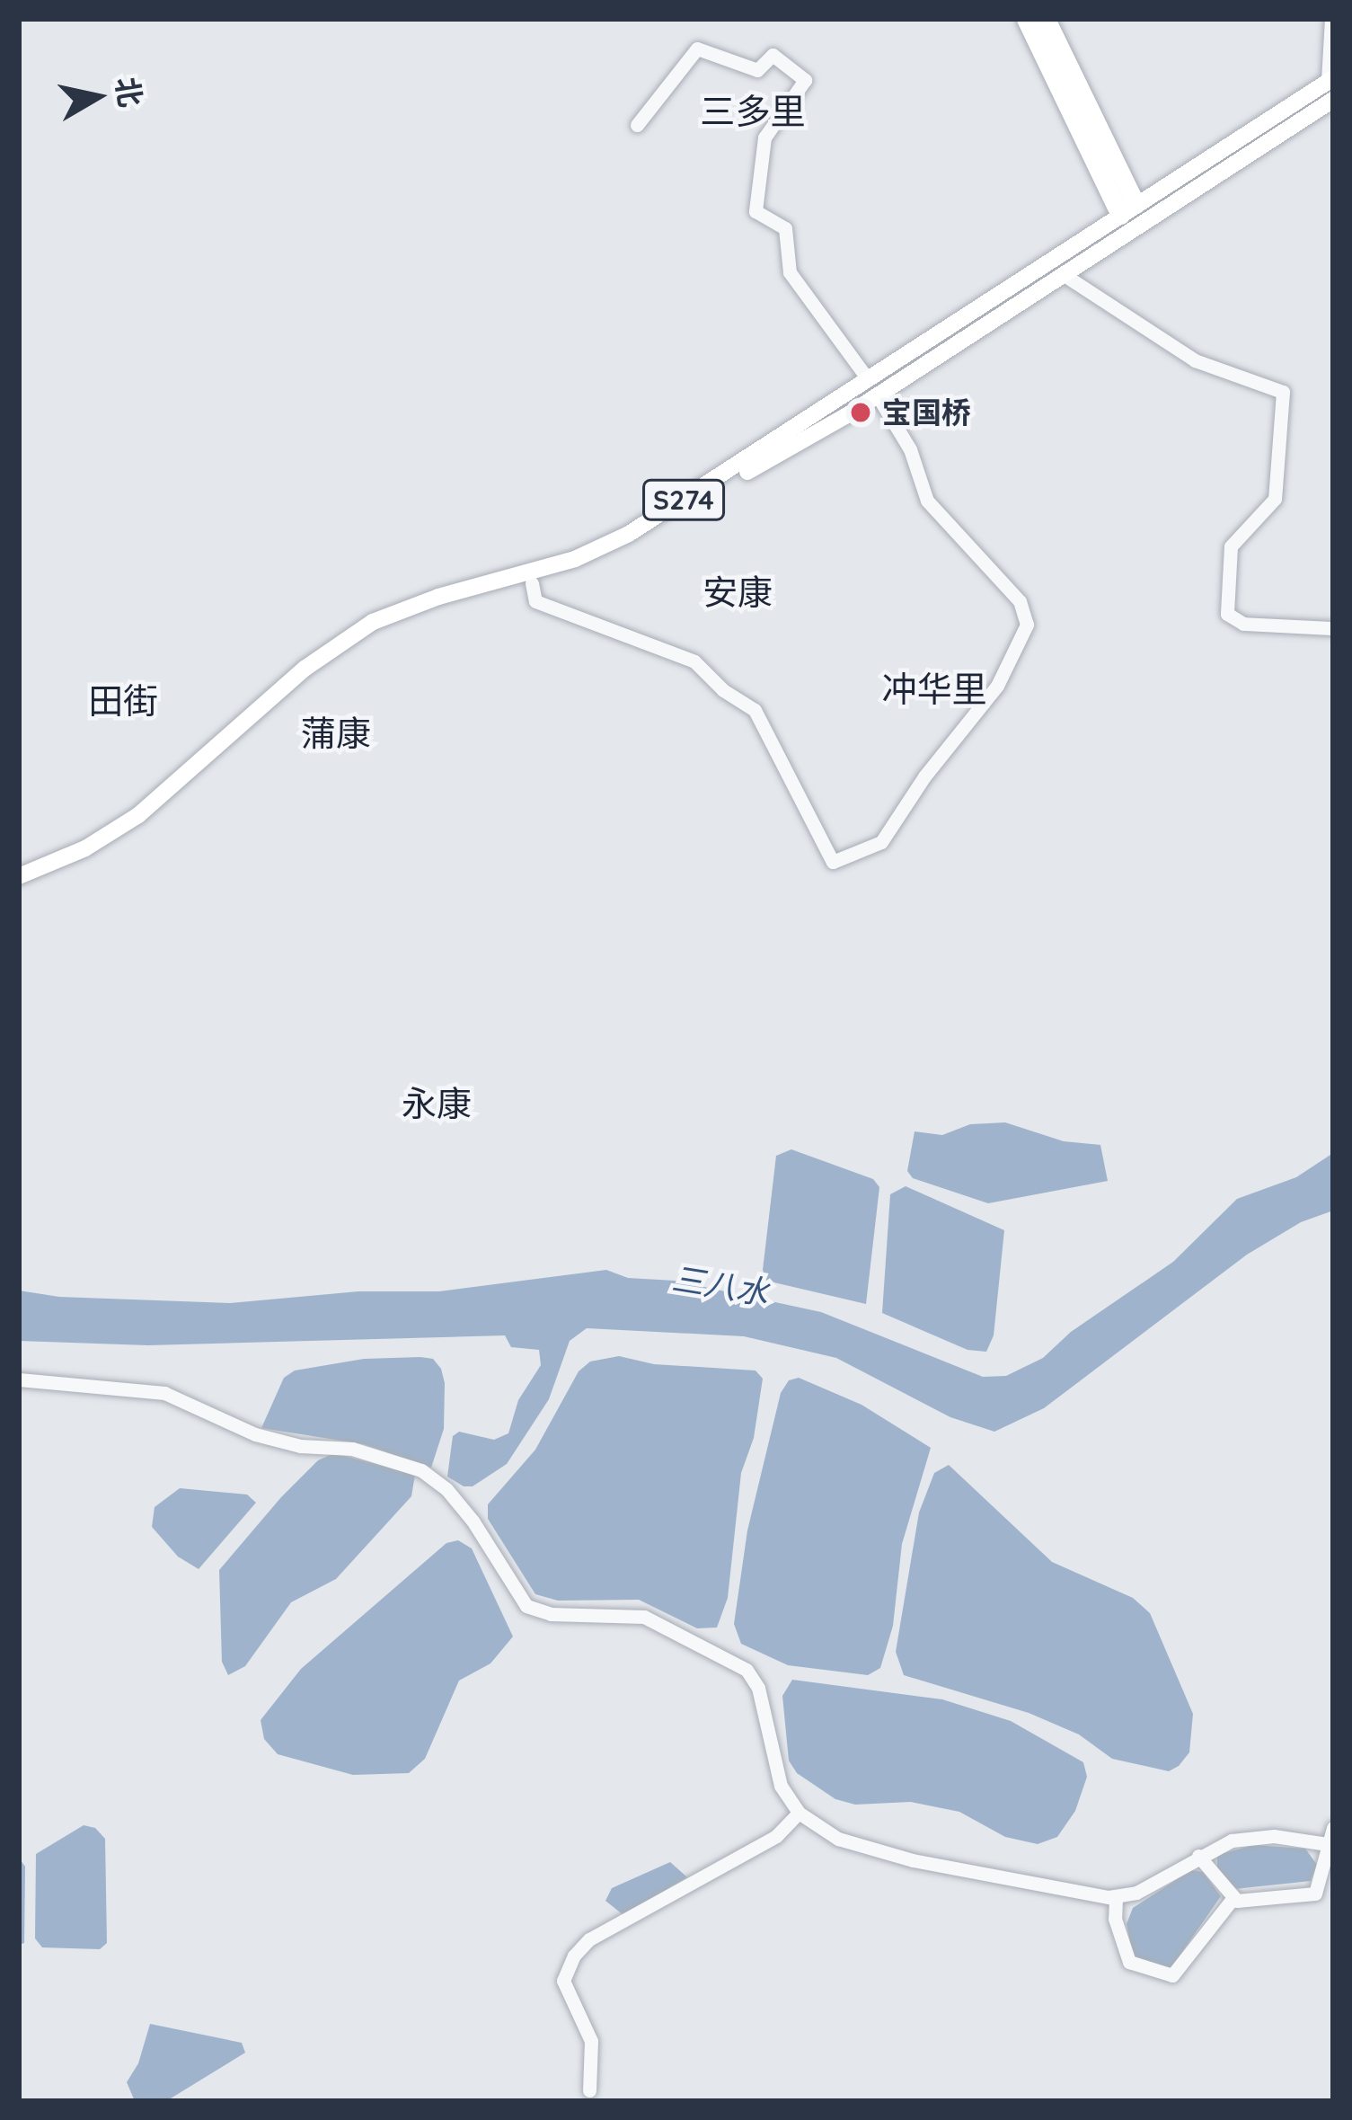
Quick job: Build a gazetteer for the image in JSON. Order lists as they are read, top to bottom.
{
  "streets": {
    "main road": ["S274"]
  },
  "districts": [
    "三多里",
    "安康",
    "冲华里",
    "田街",
    "蒲康",
    "永康"
  ],
  "water": ["三八水"],
  "places": ["宝国桥"],
  "north": "right"
}
